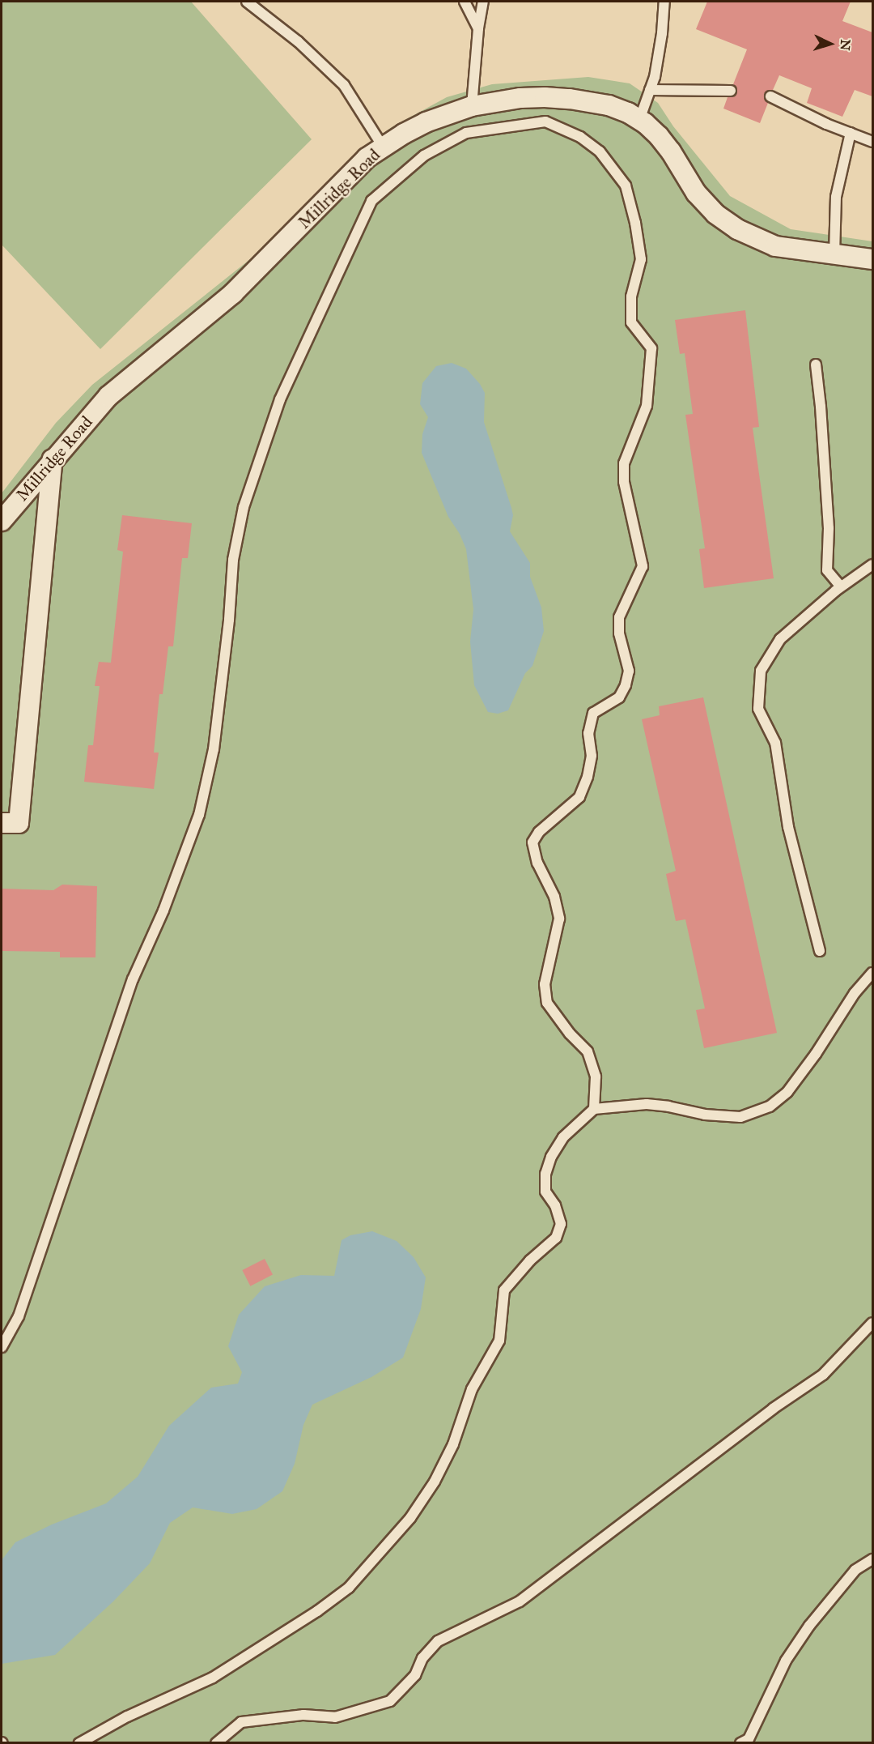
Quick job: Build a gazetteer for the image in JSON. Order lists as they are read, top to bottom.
{
  "streets": {
    "street": ["Millridge Road"]
  },
  "north": "right"
}
